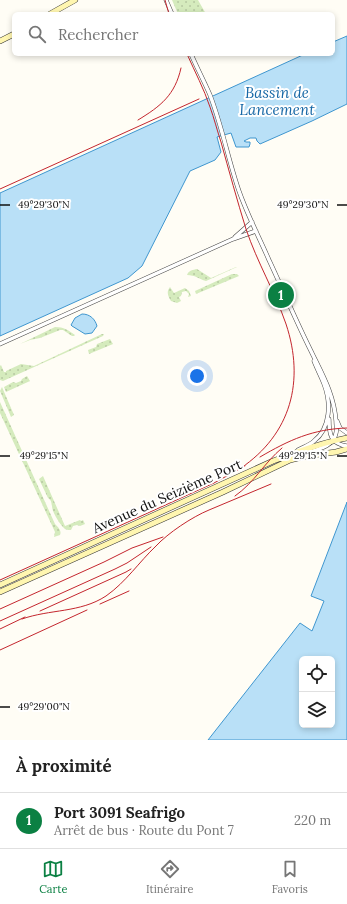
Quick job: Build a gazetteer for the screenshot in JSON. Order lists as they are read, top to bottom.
{
  "streets": {
    "main road": ["Avenue du Seizième Port"]
  },
  "water": ["Bassin de Lancement"],
  "page": {
    "search": "Rechercher",
    "pins": "1",
    "heading": "À proximité",
    "list": [
      {
        "mark": "1",
        "name": "Port 3091 Seafrigo",
        "note": "Arrêt de bus · Route du Pont 7",
        "value": "220 m"
      }
    ],
    "nav": ["Carte", "Itinéraire", "Favoris"]
  },
  "coordinates": ["49°29'30\"N", "49°29'15\"N", "49°29'00\"N"]
}
